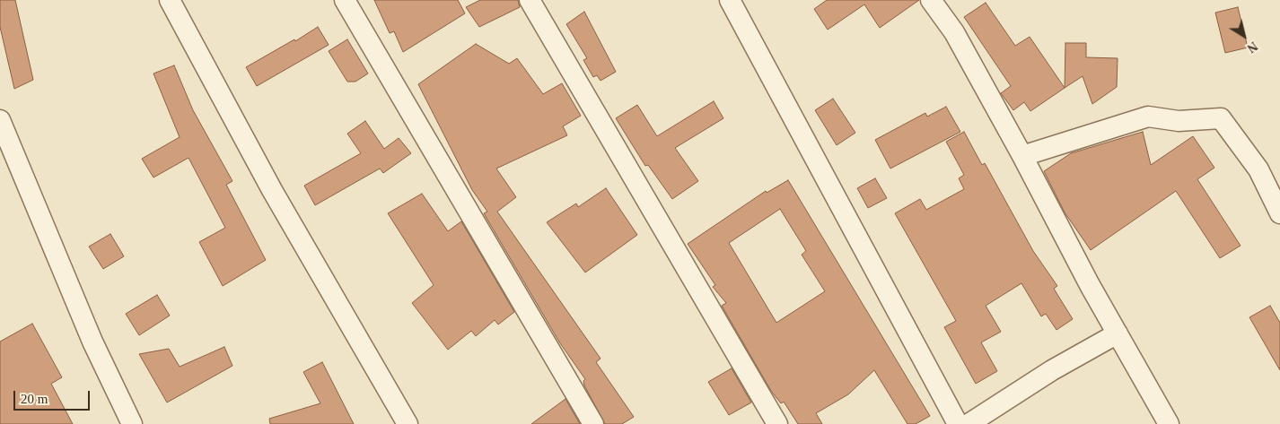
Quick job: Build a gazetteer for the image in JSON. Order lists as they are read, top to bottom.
{
  "scale_bar": "20 m",
  "north": "bottom right"
}
